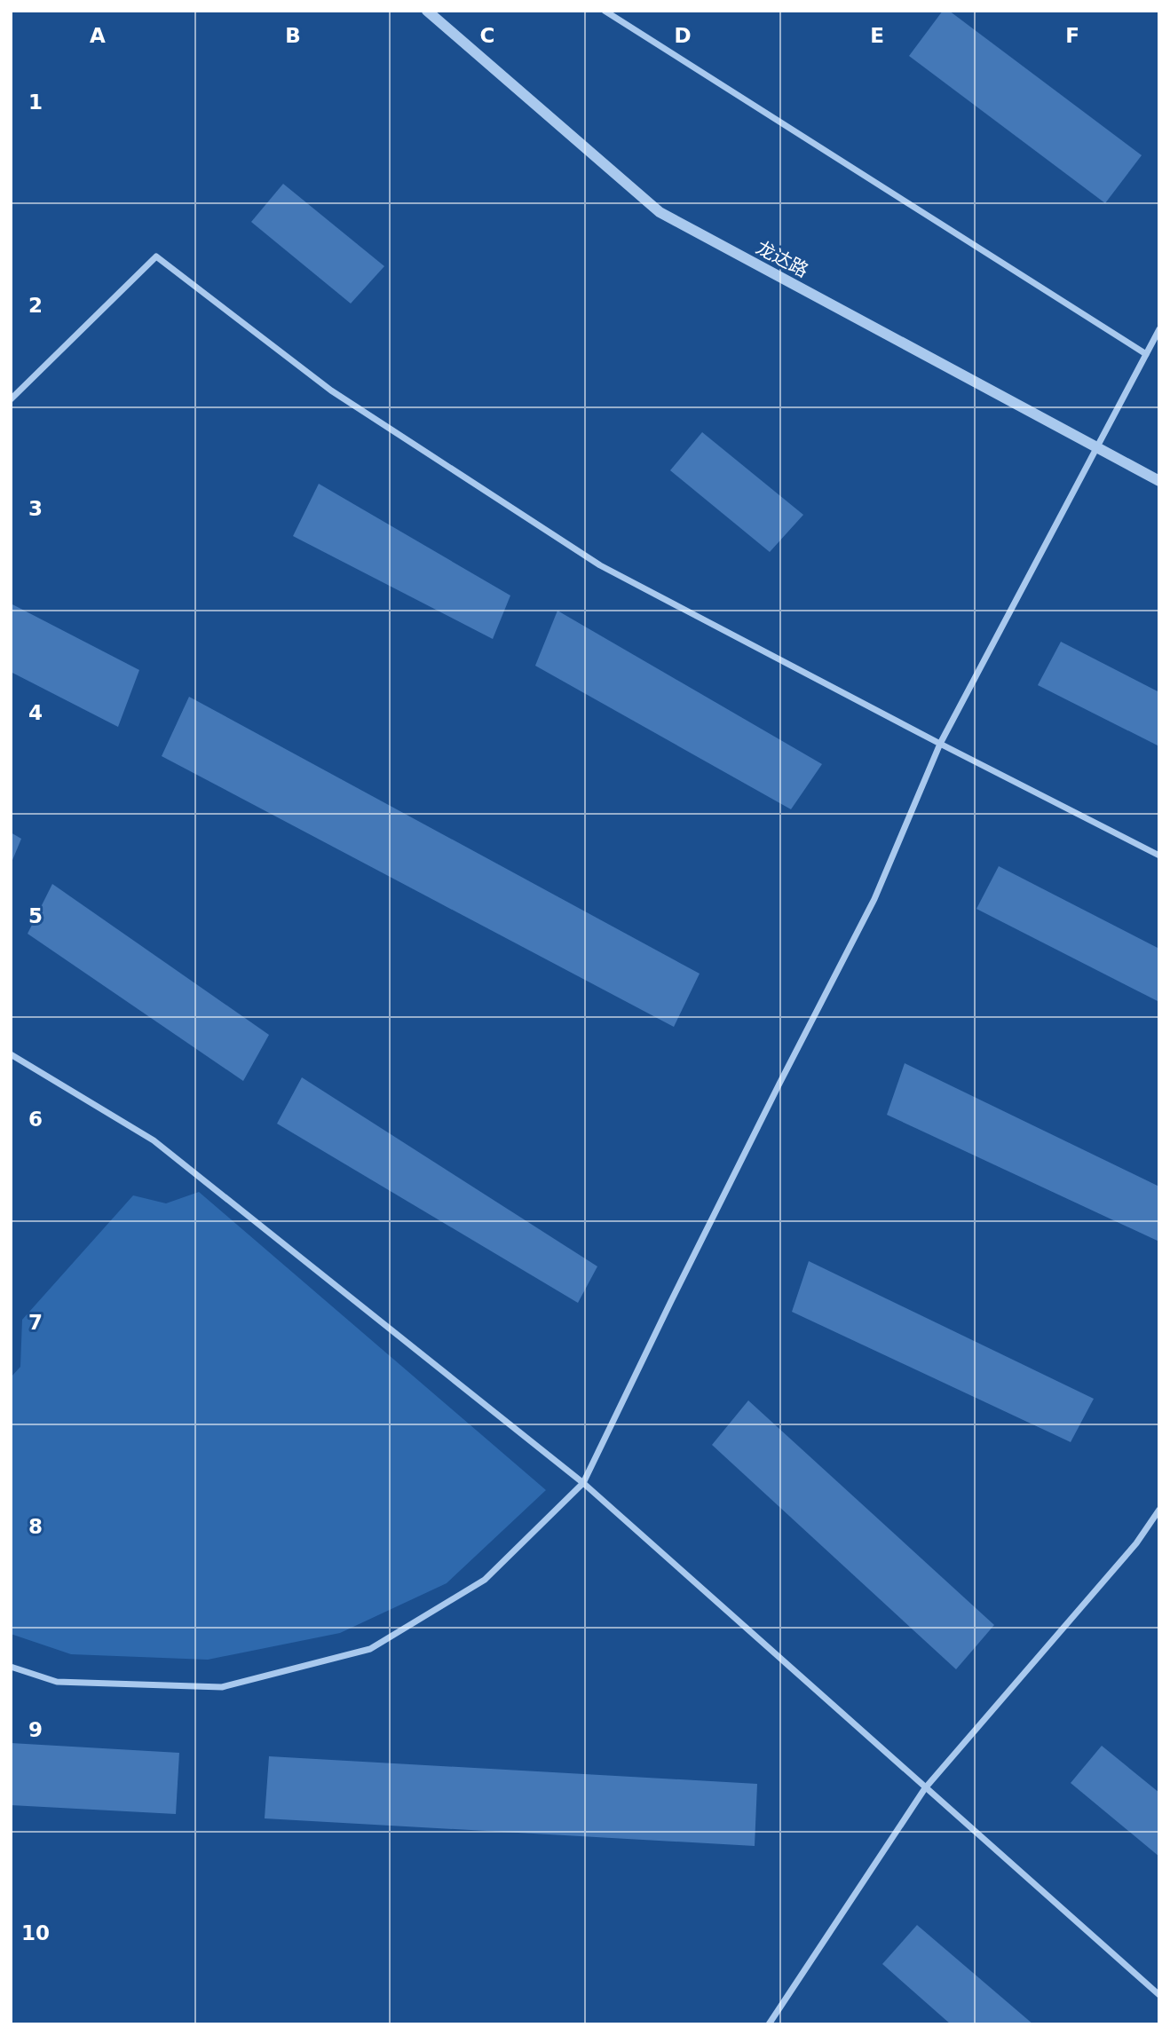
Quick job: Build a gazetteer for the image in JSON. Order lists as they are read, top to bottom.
{
  "streets": {
    "street": ["龙达路"]
  },
  "grid": {
    "columns": [
      "A",
      "B",
      "C",
      "D",
      "E",
      "F"
    ],
    "rows": [
      "1",
      "2",
      "3",
      "4",
      "5",
      "6",
      "7",
      "8",
      "9",
      "10"
    ]
  }
}
